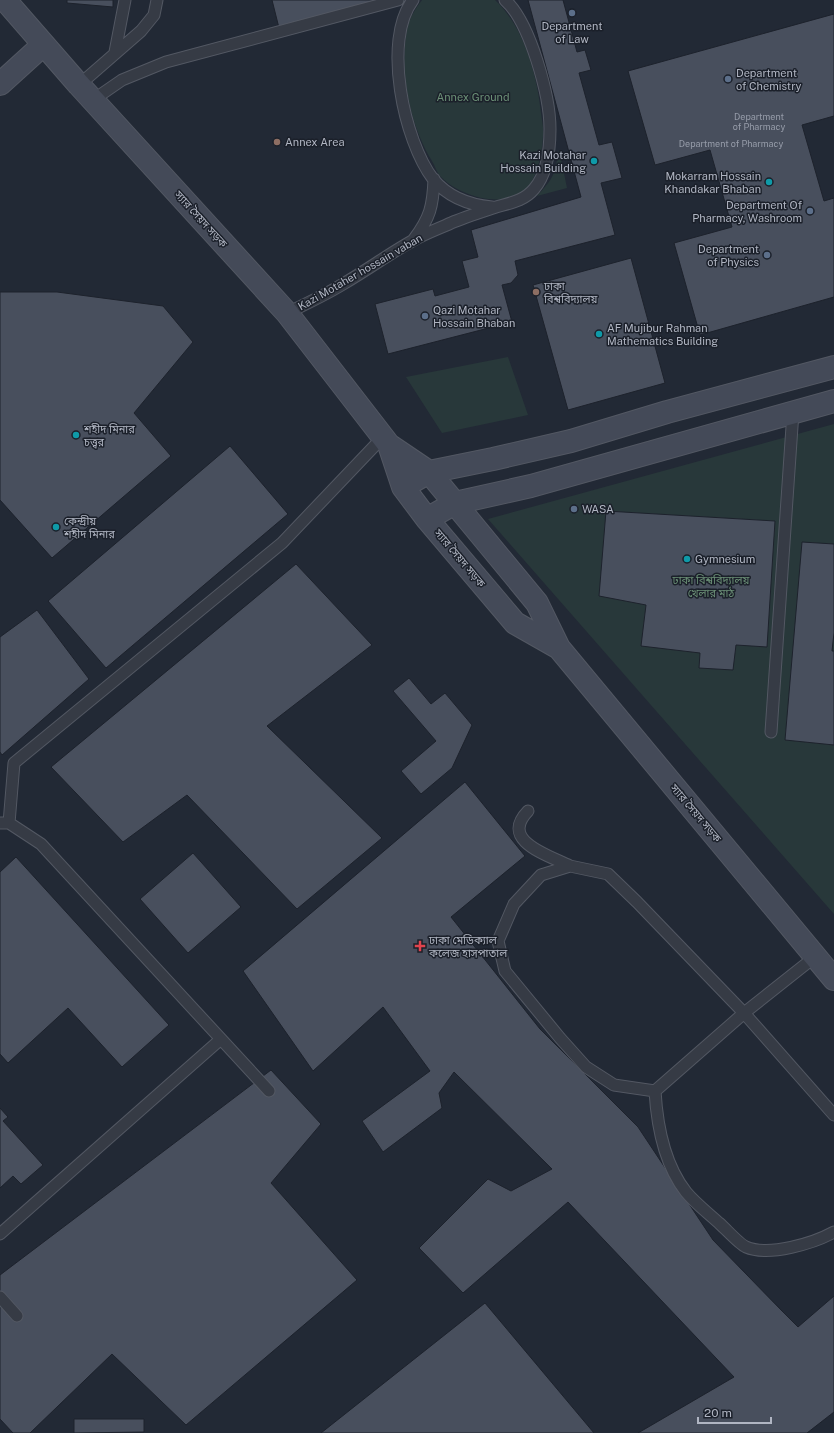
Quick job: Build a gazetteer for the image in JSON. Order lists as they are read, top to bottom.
{
  "streets": {
    "main road": ["স্যার সৈয়দ সড়ক"],
    "lane": ["Kazi Motaher hossain vaban"]
  },
  "crossings": [
    ["স্যার সৈয়দ সড়ক", "Kazi Motaher hossain vaban"]
  ],
  "parks": ["Annex Ground", "ঢাকা বিশ্ববিদ্যালয় খেলার মাঠ"],
  "places": {
    "other": [
      "Department of Law",
      "Department of Chemistry",
      "Annex Area",
      "Kazi Motahar Hossain Building",
      "Mokarram Hossain Khandakar Bhaban",
      "Department Of Pharmacy, Washroom",
      "Department of Physics",
      "ঢাকা বিশ্ববিদ্যালয়",
      "Qazi Motahar Hossain Bhaban",
      "AF Mujibur Rahman Mathematics Building",
      "শহীদ মিনার চত্ত্বর",
      "WASA",
      "কেন্দ্রীয় শহীদ মিনার",
      "Gymnesium"
    ],
    "health": ["ঢাকা মেডিক্যাল কলেজ হাসপাতাল"]
  },
  "house_numbers": ["Department of Pharmacy", "Department of Pharmacy"],
  "scale_bar": "20 m"
}
